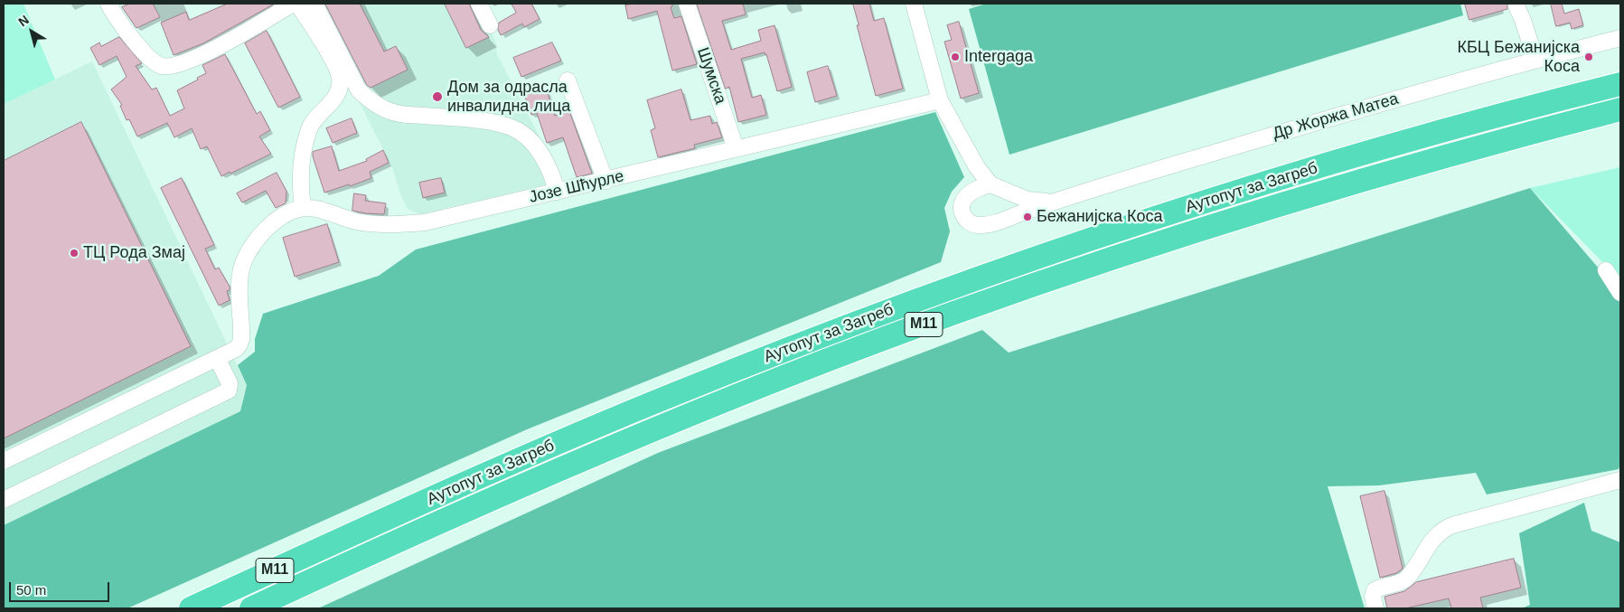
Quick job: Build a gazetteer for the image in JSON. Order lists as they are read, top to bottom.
{
  "streets": {
    "highway": ["Аутопут за Загреб", "M11"],
    "street": ["Шумска", "Др Жоржа Матеа", "Јозе Шћурле"]
  },
  "crossings": [
    ["Шумска", "Јозе Шћурле"]
  ],
  "places": [
    "Intergaga",
    "КБЦ Бежанијска Коса",
    "Дом за одрасла инвалидна лица",
    "Бежанијска Коса",
    "ТЦ Рода Змај"
  ],
  "scale_bar": "50 m",
  "north": "top left"
}
